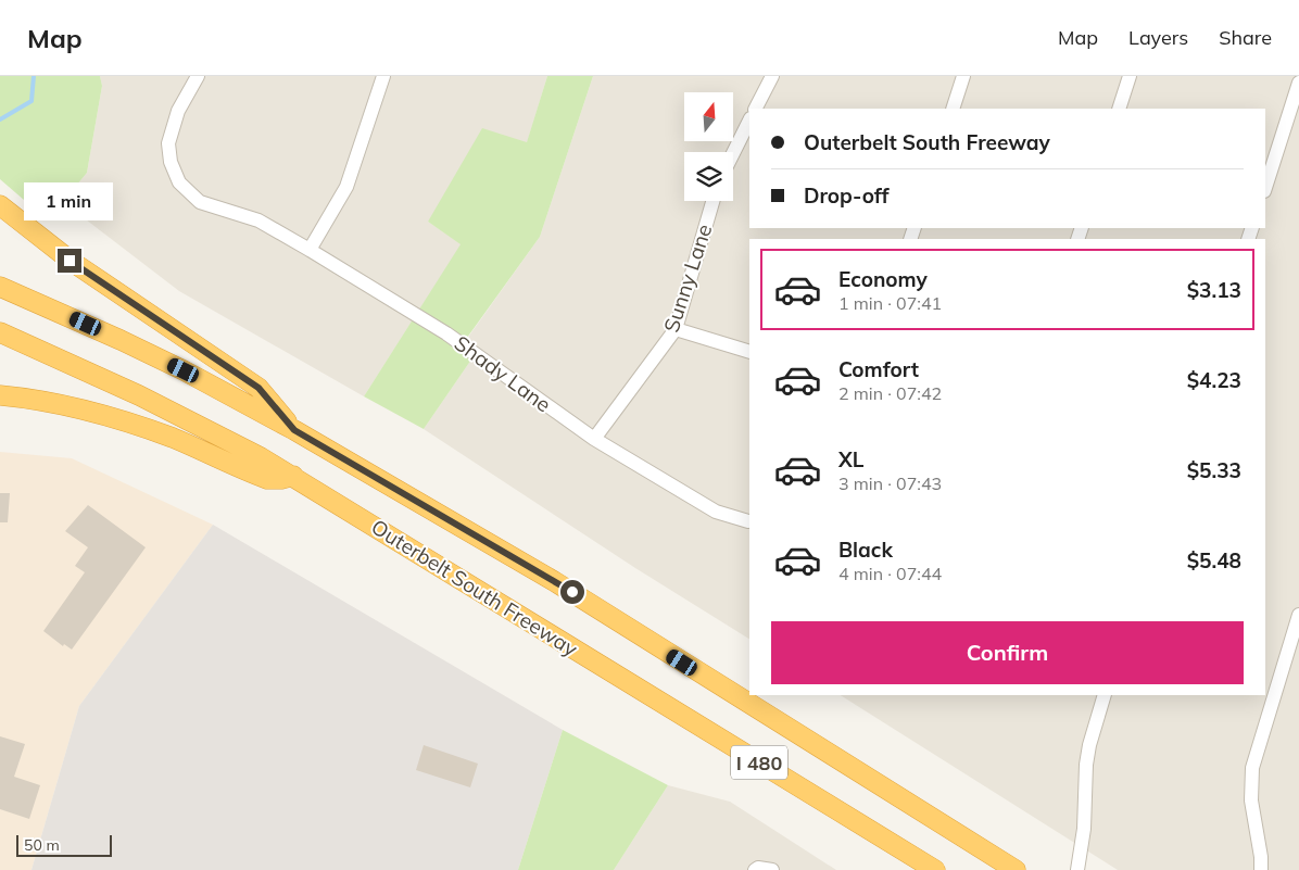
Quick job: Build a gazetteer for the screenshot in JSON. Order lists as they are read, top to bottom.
{
  "streets": {
    "highway": ["Outerbelt South Freeway", "I 480"],
    "street": ["Sunny Lane", "Shady Lane"]
  },
  "crossings": [
    ["Sunny Lane", "Shady Lane"]
  ],
  "scale_bar": "50 m",
  "north": "top",
  "page": {
    "header": "Map",
    "nav": ["Map", "Layers", "Share"],
    "banner": ["Outerbelt South Freeway", "Drop-off"],
    "bubble": "1 min",
    "list": [
      {
        "name": "Economy",
        "note": "1 min · 07:41",
        "value": "$3.13"
      },
      {
        "name": "Comfort",
        "note": "2 min · 07:42",
        "value": "$4.23"
      },
      {
        "name": "XL",
        "note": "3 min · 07:43",
        "value": "$5.33"
      },
      {
        "name": "Black",
        "note": "4 min · 07:44",
        "value": "$5.48"
      }
    ],
    "buttons": "Confirm",
    "scale": "50 m"
  }
}
